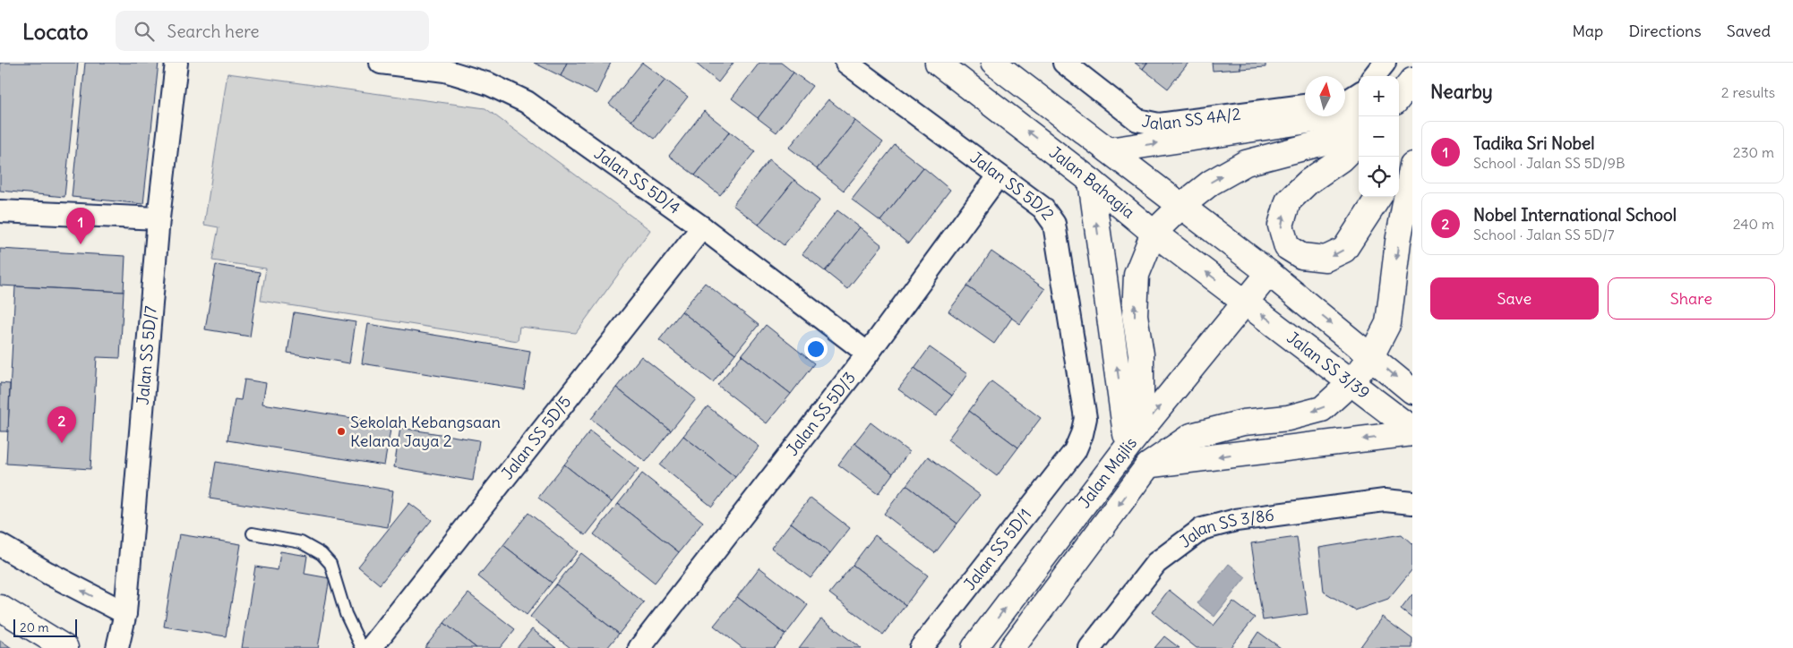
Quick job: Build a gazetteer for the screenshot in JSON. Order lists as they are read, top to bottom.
{
  "streets": {
    "main road": ["Jalan Bahagia", "Jalan SS 3/39", "Jalan Majlis"],
    "street": [
      "Jalan SS 4A/2",
      "Jalan SS 5D/4",
      "Jalan SS 5D/2",
      "Jalan SS 5D/7",
      "Jalan SS 5D/3",
      "Jalan SS 5D/5",
      "Jalan SS 3/86",
      "Jalan SS 5D/1"
    ]
  },
  "crossings": [
    ["Jalan SS 5D/4", "Jalan SS 5D/3"],
    ["Jalan SS 5D/4", "Jalan SS 5D/5"],
    ["Jalan Bahagia", "Jalan SS 3/39"],
    ["Jalan Bahagia", "Jalan Majlis"],
    ["Jalan SS 5D/2", "Jalan SS 5D/3"],
    ["Jalan SS 5D/2", "Jalan SS 5D/1"],
    ["Jalan SS 3/39", "Jalan Majlis"]
  ],
  "places": ["Sekolah Kebangsaan Kelana Jaya 2"],
  "scale_bar": "20 m",
  "north": "top",
  "page": {
    "header": "Locato",
    "search": "Search here",
    "nav": ["Map", "Directions", "Saved"],
    "heading": ["Nearby", "2 results"],
    "map_buttons": ["+", "−"],
    "list": [
      {
        "mark": "1",
        "name": "Tadika Sri Nobel",
        "note": "School · Jalan SS 5D/9B",
        "value": "230 m"
      },
      {
        "mark": "2",
        "name": "Nobel International School",
        "note": "School · Jalan SS 5D/7",
        "value": "240 m"
      }
    ],
    "pins": ["1", "2"],
    "buttons": ["Save", "Share"],
    "scale": "20 m"
  }
}
